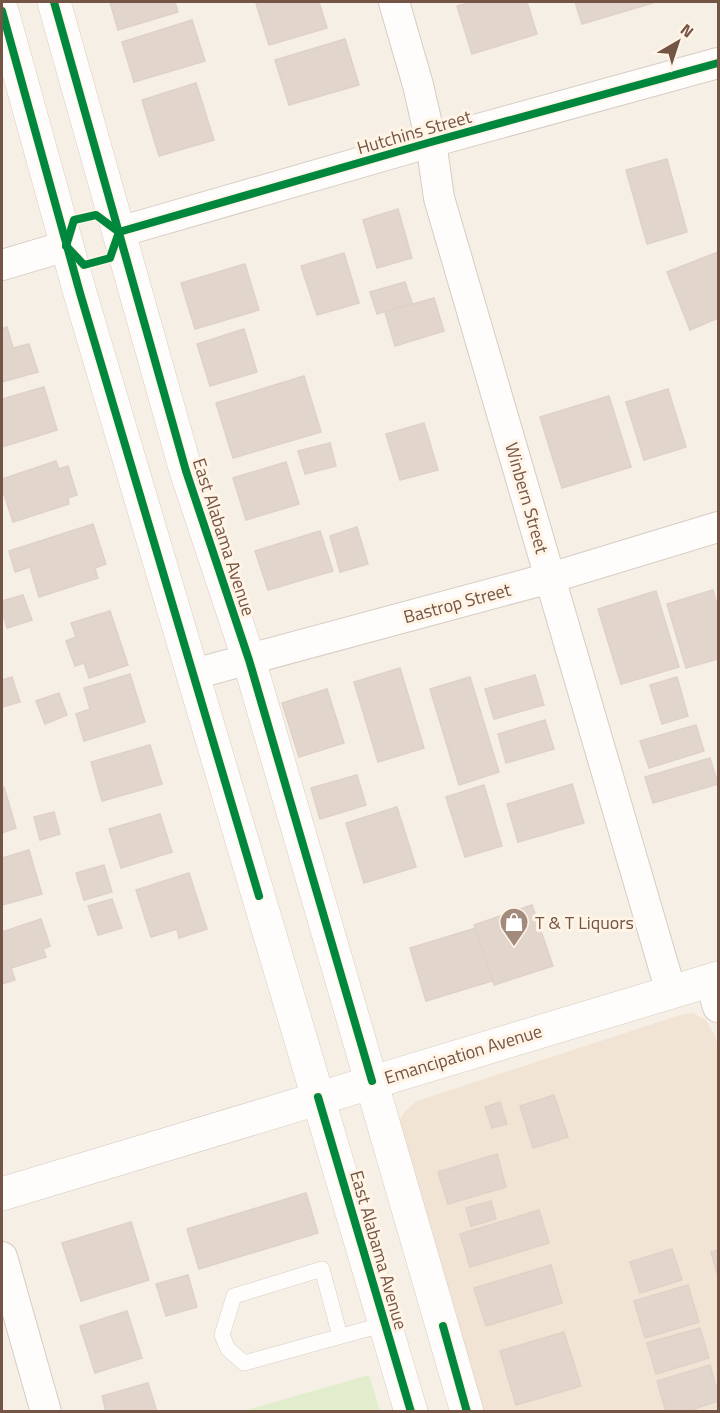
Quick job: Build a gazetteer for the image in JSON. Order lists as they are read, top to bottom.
{
  "streets": {
    "street": [
      "Hutchins Street",
      "Winbern Street",
      "East Alabama Avenue",
      "Bastrop Street",
      "Emancipation Avenue"
    ]
  },
  "crossings": [
    ["Hutchins Street", "Winbern Street"],
    ["Hutchins Street", "East Alabama Avenue"],
    ["Winbern Street", "Bastrop Street"],
    ["Winbern Street", "Emancipation Avenue"],
    ["East Alabama Avenue", "Bastrop Street"],
    ["East Alabama Avenue", "Emancipation Avenue"]
  ],
  "places": {
    "shop": ["T & T Liquors"]
  },
  "north": "top right"
}
